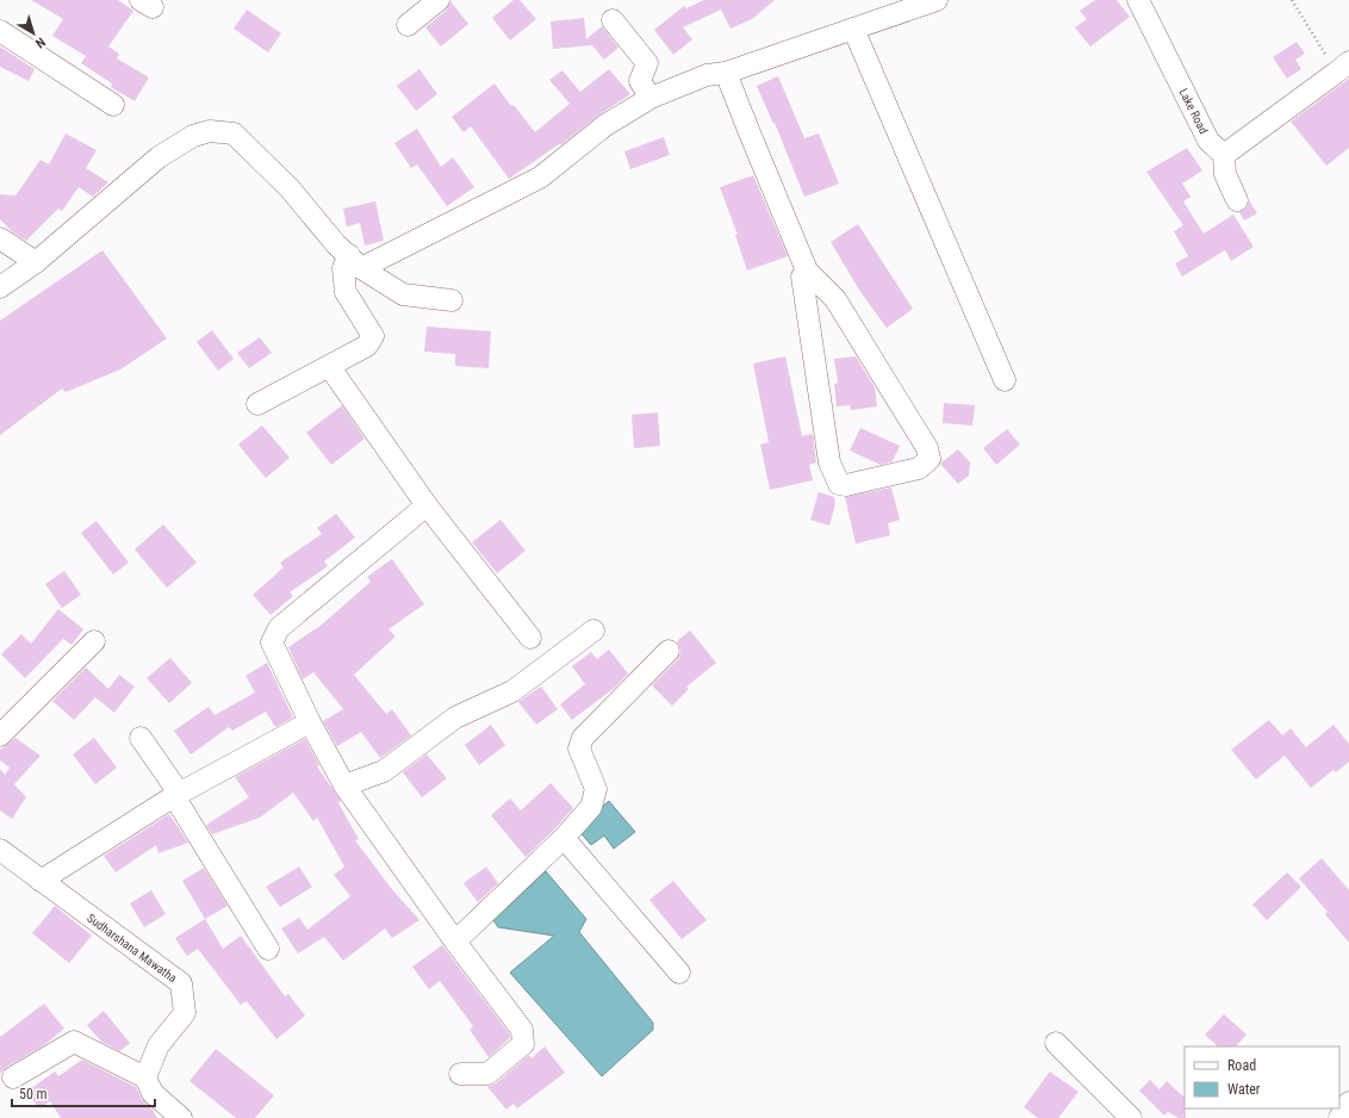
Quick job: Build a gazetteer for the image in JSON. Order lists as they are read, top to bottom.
{
  "streets": {
    "street": ["Lake Road", "Sudharshana Mawatha"]
  },
  "legend": ["Road", "Water"],
  "scale_bar": "50 m",
  "north": "bottom right"
}
